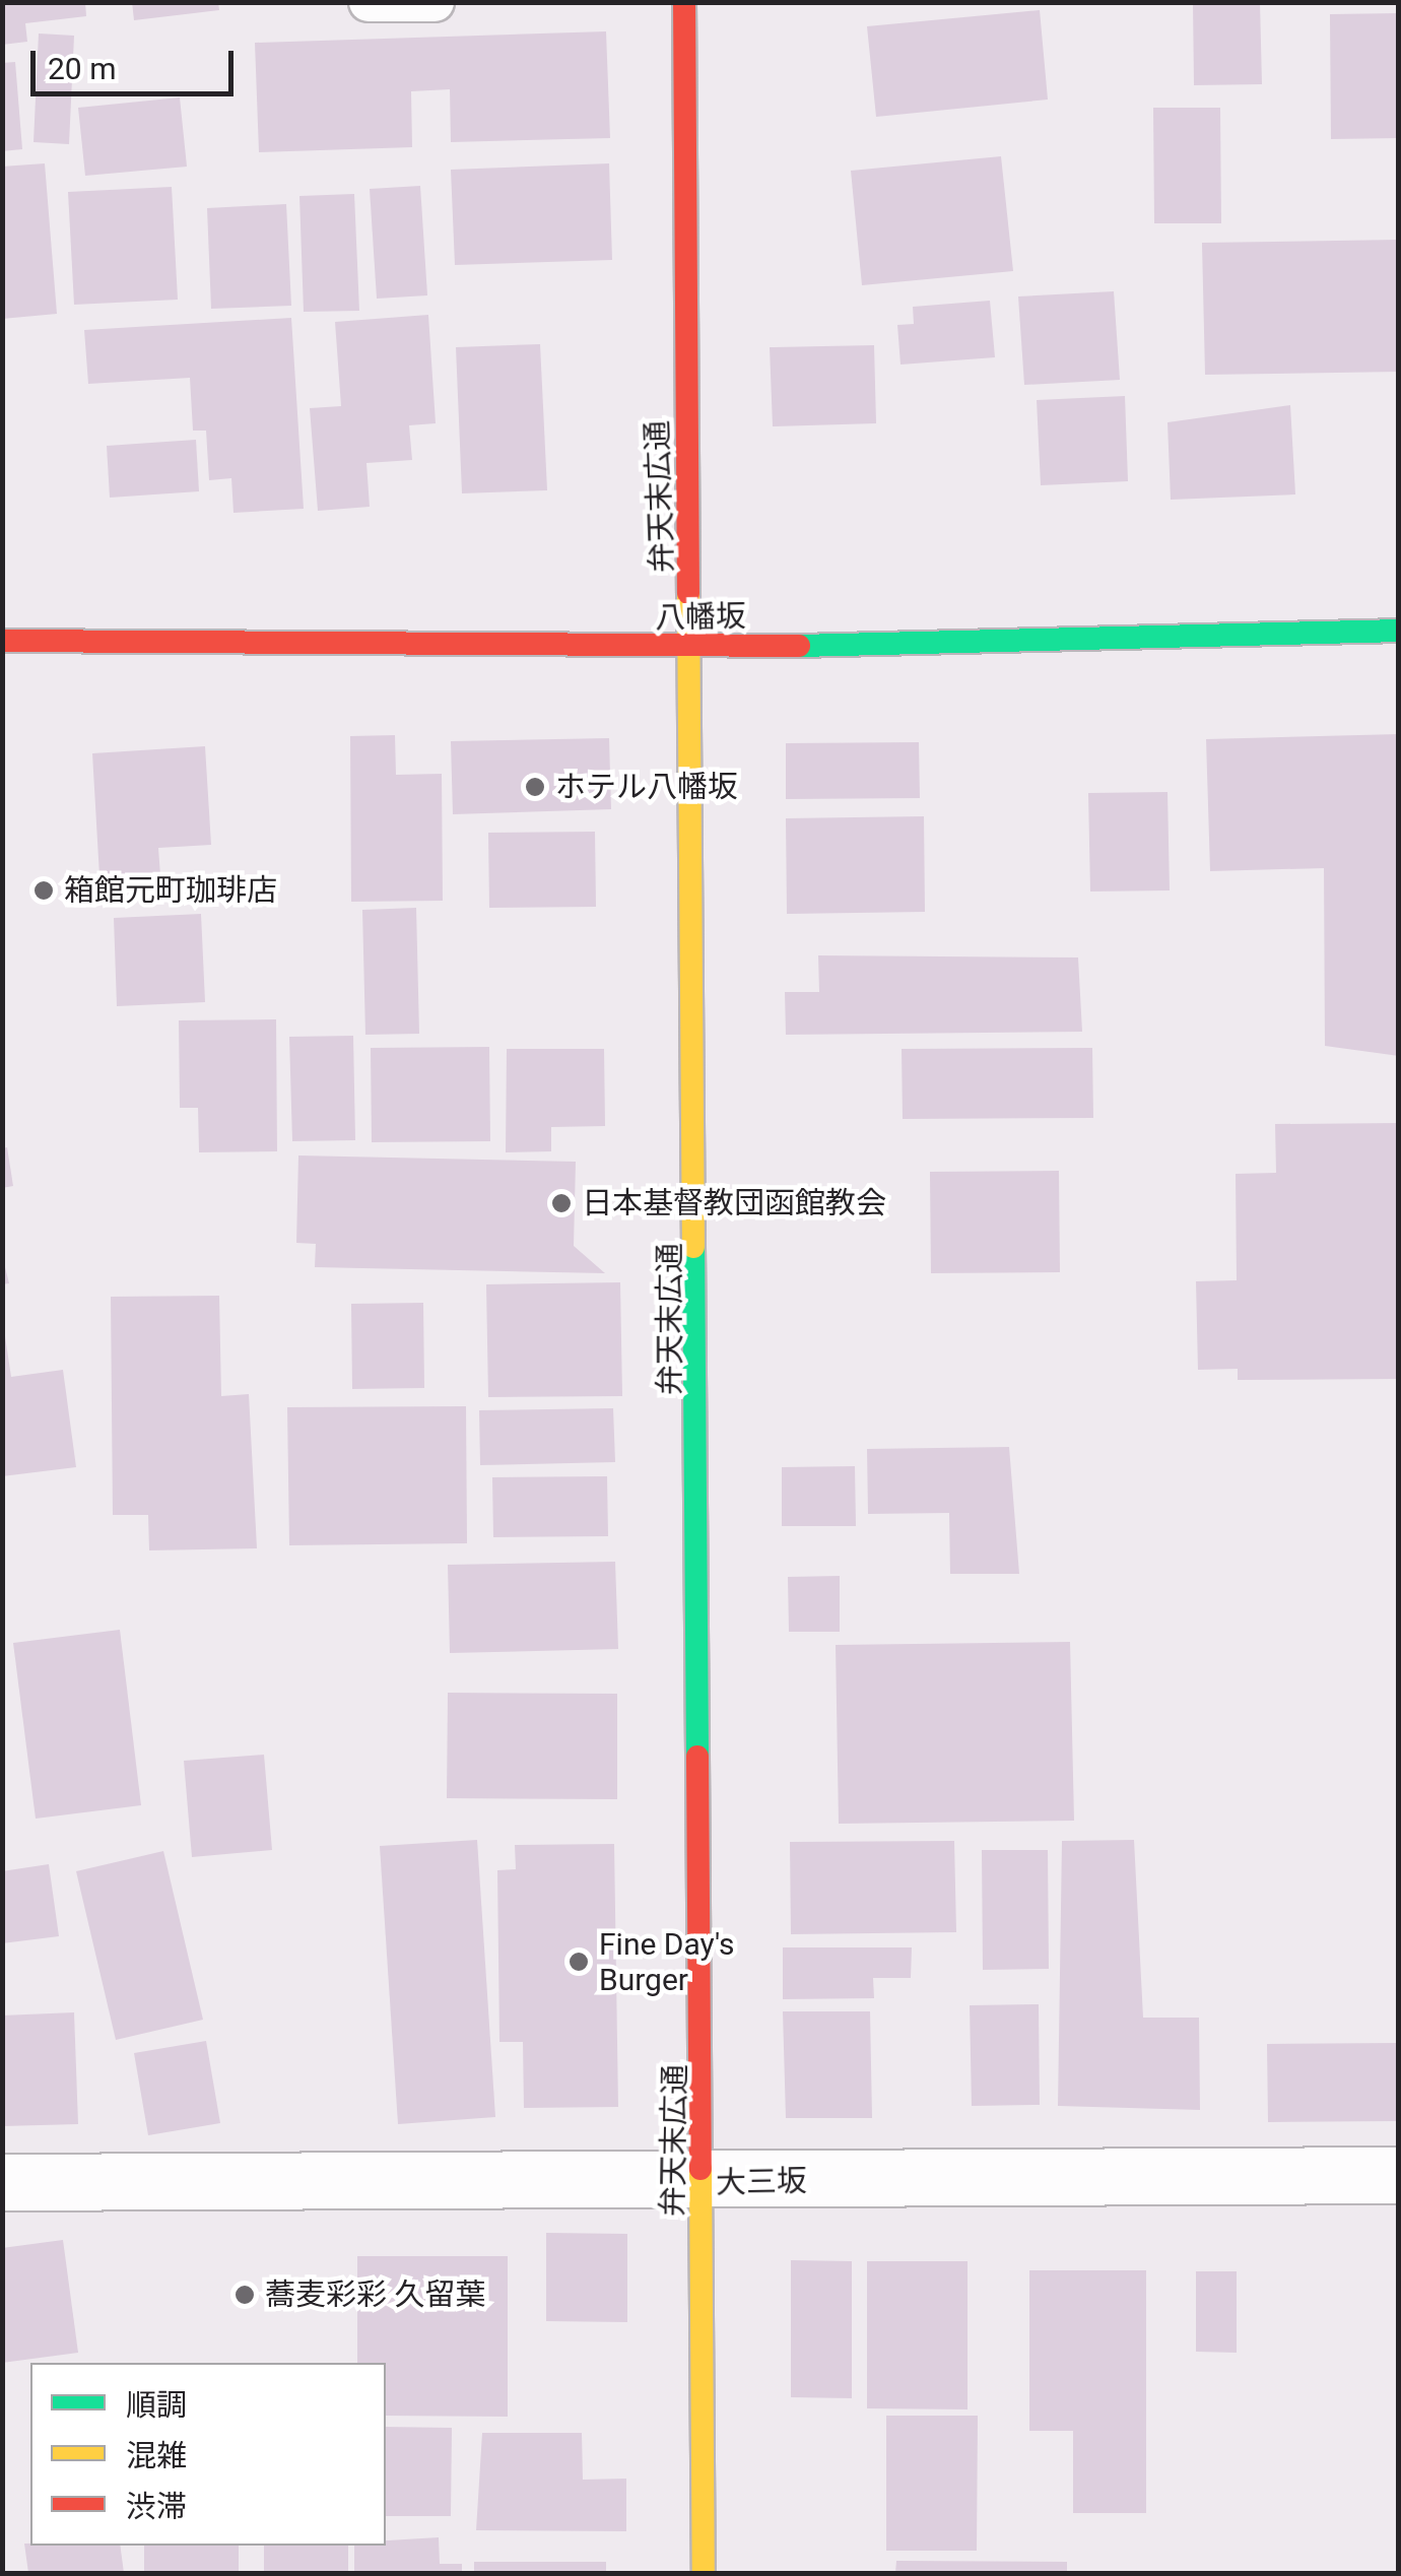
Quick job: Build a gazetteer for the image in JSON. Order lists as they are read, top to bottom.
{
  "streets": {
    "street": ["弁天末広通", "八幡坂", "大三坂"]
  },
  "crossings": [
    ["弁天末広通", "八幡坂"],
    ["弁天末広通", "大三坂"]
  ],
  "places": [
    "ホテル八幡坂",
    "箱館元町珈琲店",
    "日本基督教団函館教会",
    "Fine Day's Burger",
    "蕎麦彩彩 久留葉"
  ],
  "legend": ["順調", "混雑", "渋滞"],
  "scale_bar": "20 m"
}
